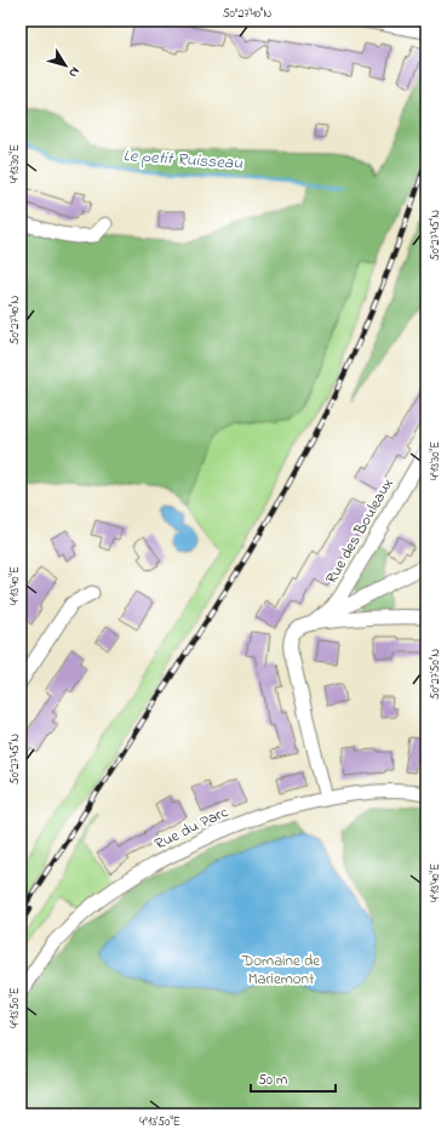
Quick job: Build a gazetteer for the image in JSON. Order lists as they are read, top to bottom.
{
  "streets": {
    "street": ["Rue des Bouleaux", "Rue du Parc"]
  },
  "crossings": [
    ["Rue des Bouleaux", "Rue du Parc"]
  ],
  "water": ["Le petit Ruisseau"],
  "parks": ["Domaine de Mariemont"],
  "scale_bar": "50 m",
  "north": "bottom right",
  "coordinates": [
    "50°27'40\"N",
    "4°13'30\"E",
    "50°27'45\"N",
    "4°13'40\"E",
    "50°27'50\"N",
    "4°13'50\"E"
  ]
}
